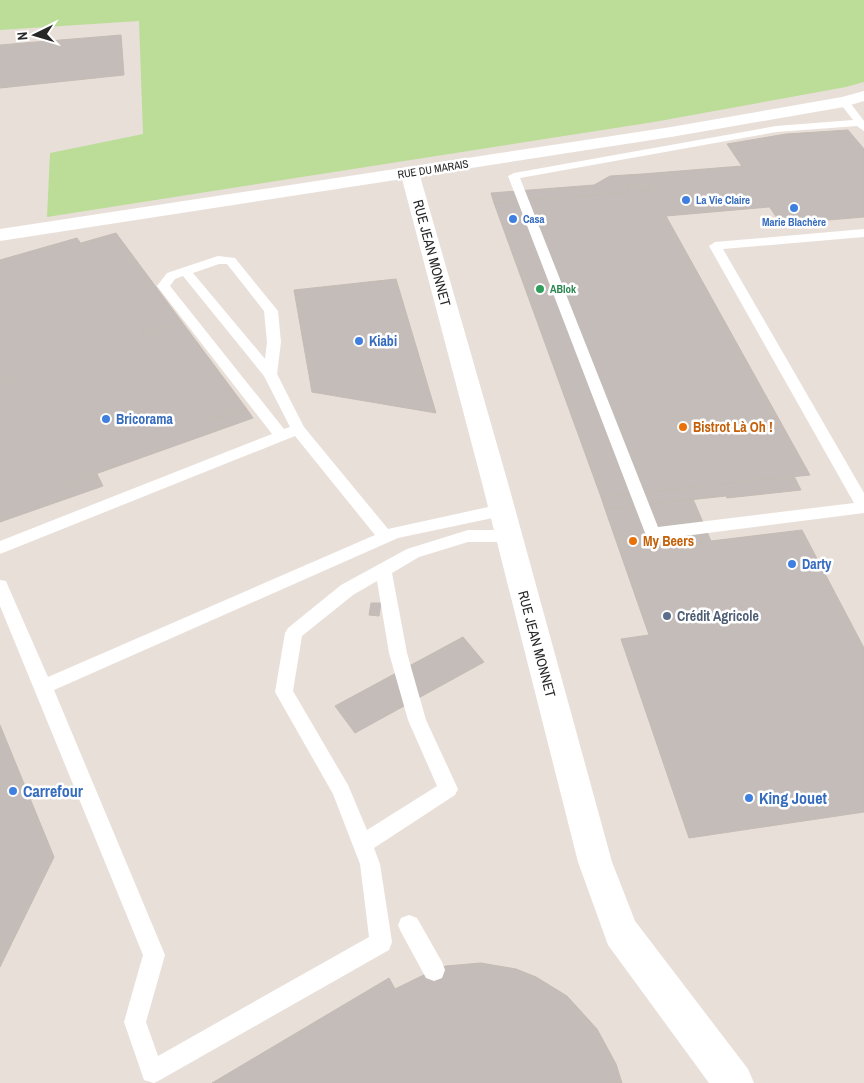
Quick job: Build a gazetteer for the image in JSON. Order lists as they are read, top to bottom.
{
  "streets": {
    "street": ["RUE DU MARAIS", "RUE JEAN MONNET"]
  },
  "crossings": [
    ["RUE DU MARAIS", "RUE JEAN MONNET"]
  ],
  "places": [
    "La Vie Claire",
    "Marie Blachère",
    "Casa",
    "ABlok",
    "Kiabi",
    "Bricorama",
    "Bistrot Là Oh !",
    "My Beers",
    "Darty",
    "Crédit Agricole",
    "Carrefour",
    "King Jouet"
  ],
  "north": "left"
}
